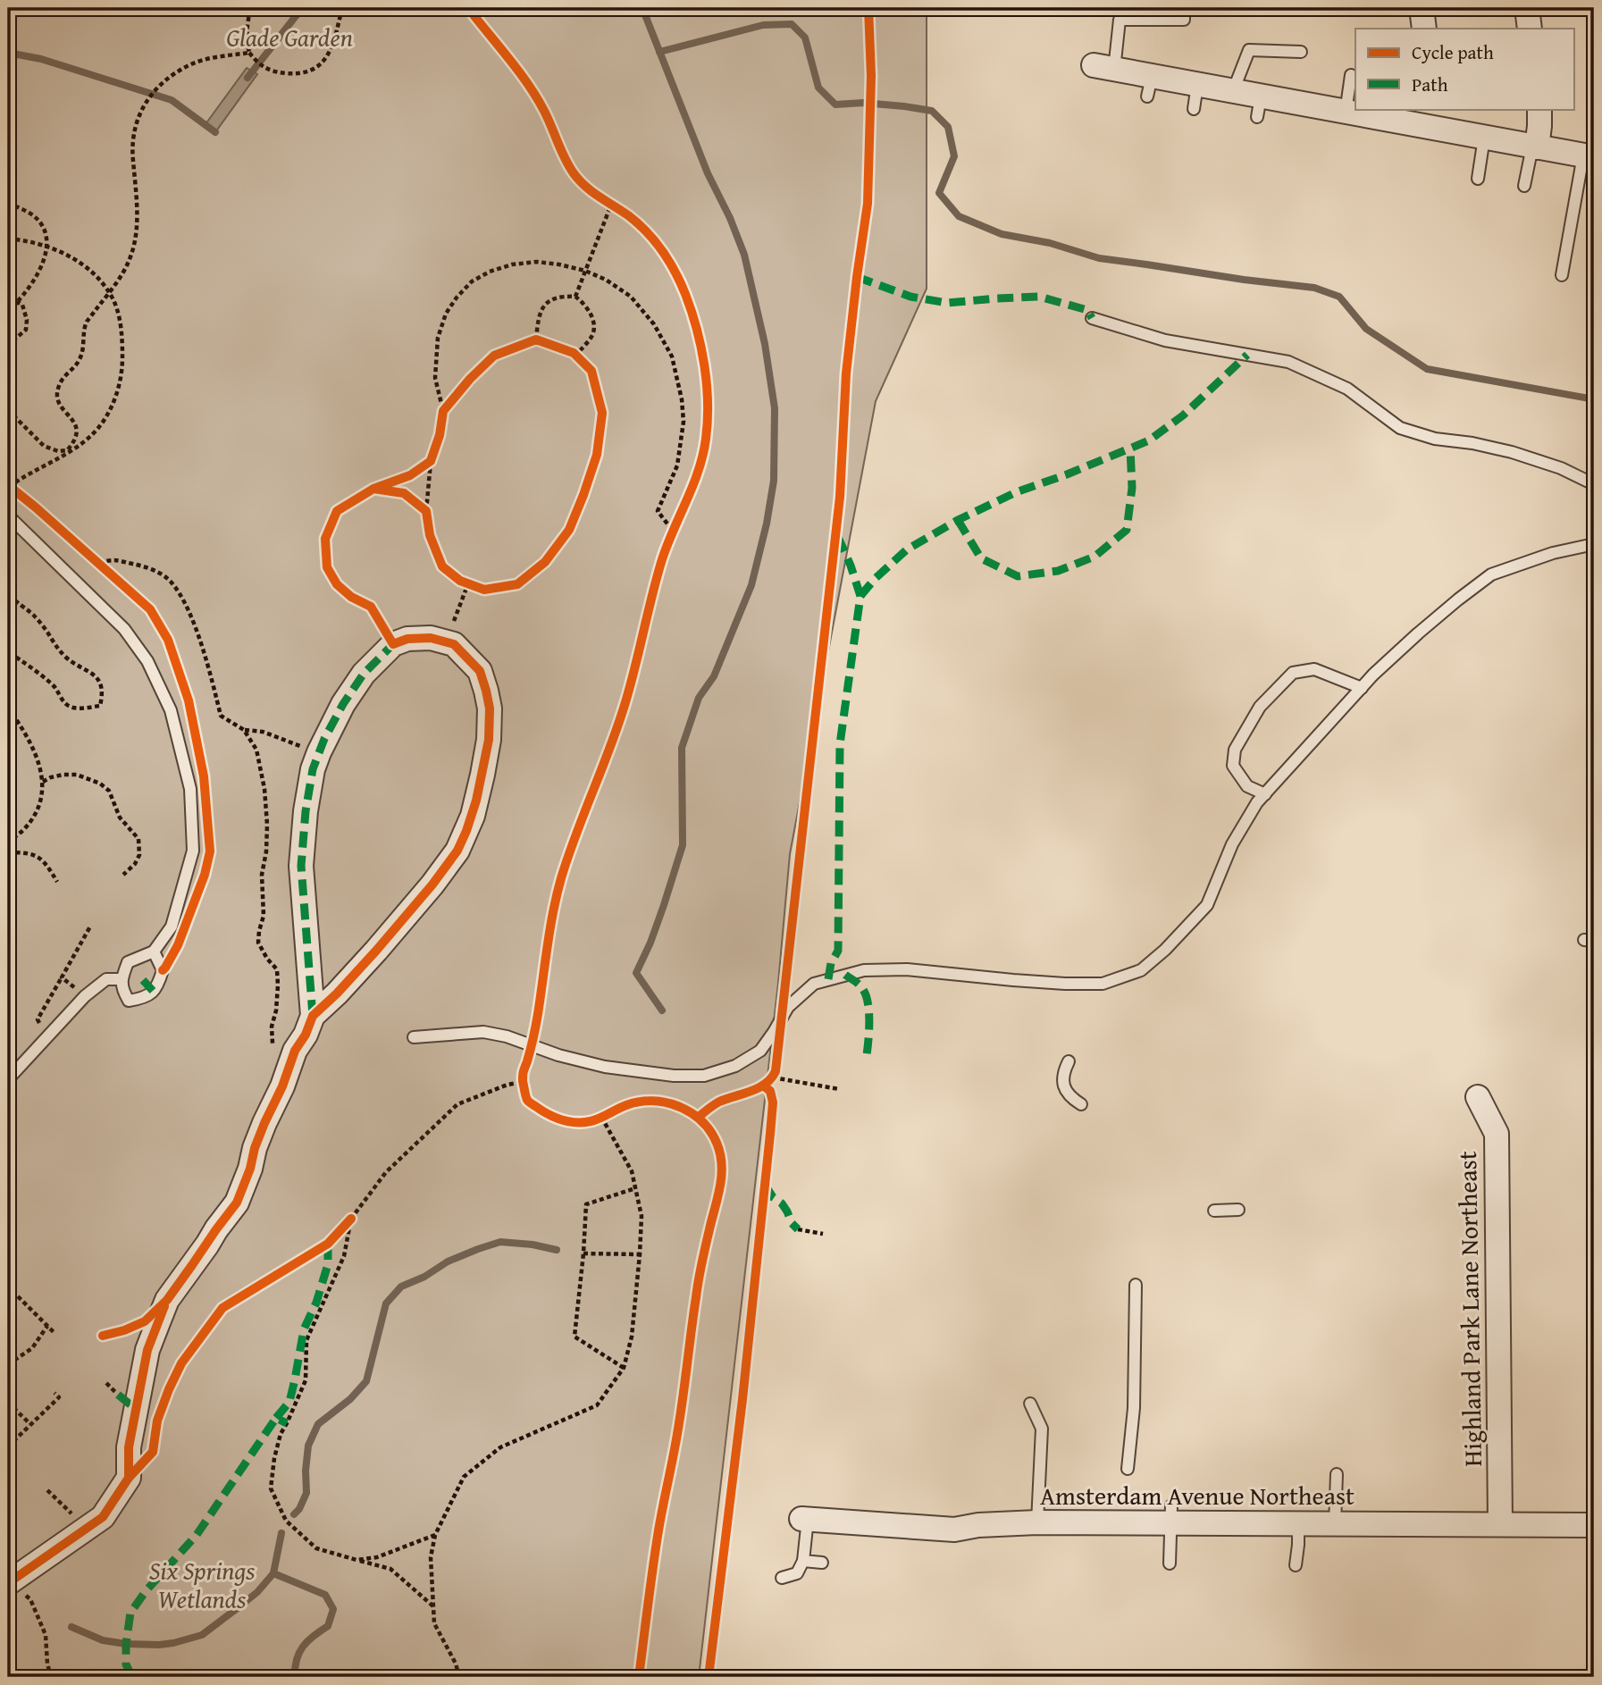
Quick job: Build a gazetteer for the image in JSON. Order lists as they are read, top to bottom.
{
  "streets": {
    "street": ["Highland Park Lane Northeast", "Amsterdam Avenue Northeast"]
  },
  "crossings": [
    ["Highland Park Lane Northeast", "Amsterdam Avenue Northeast"]
  ],
  "parks": ["Glade Garden", "Six Springs Wetlands"],
  "legend": ["Cycle path", "Path"]
}
